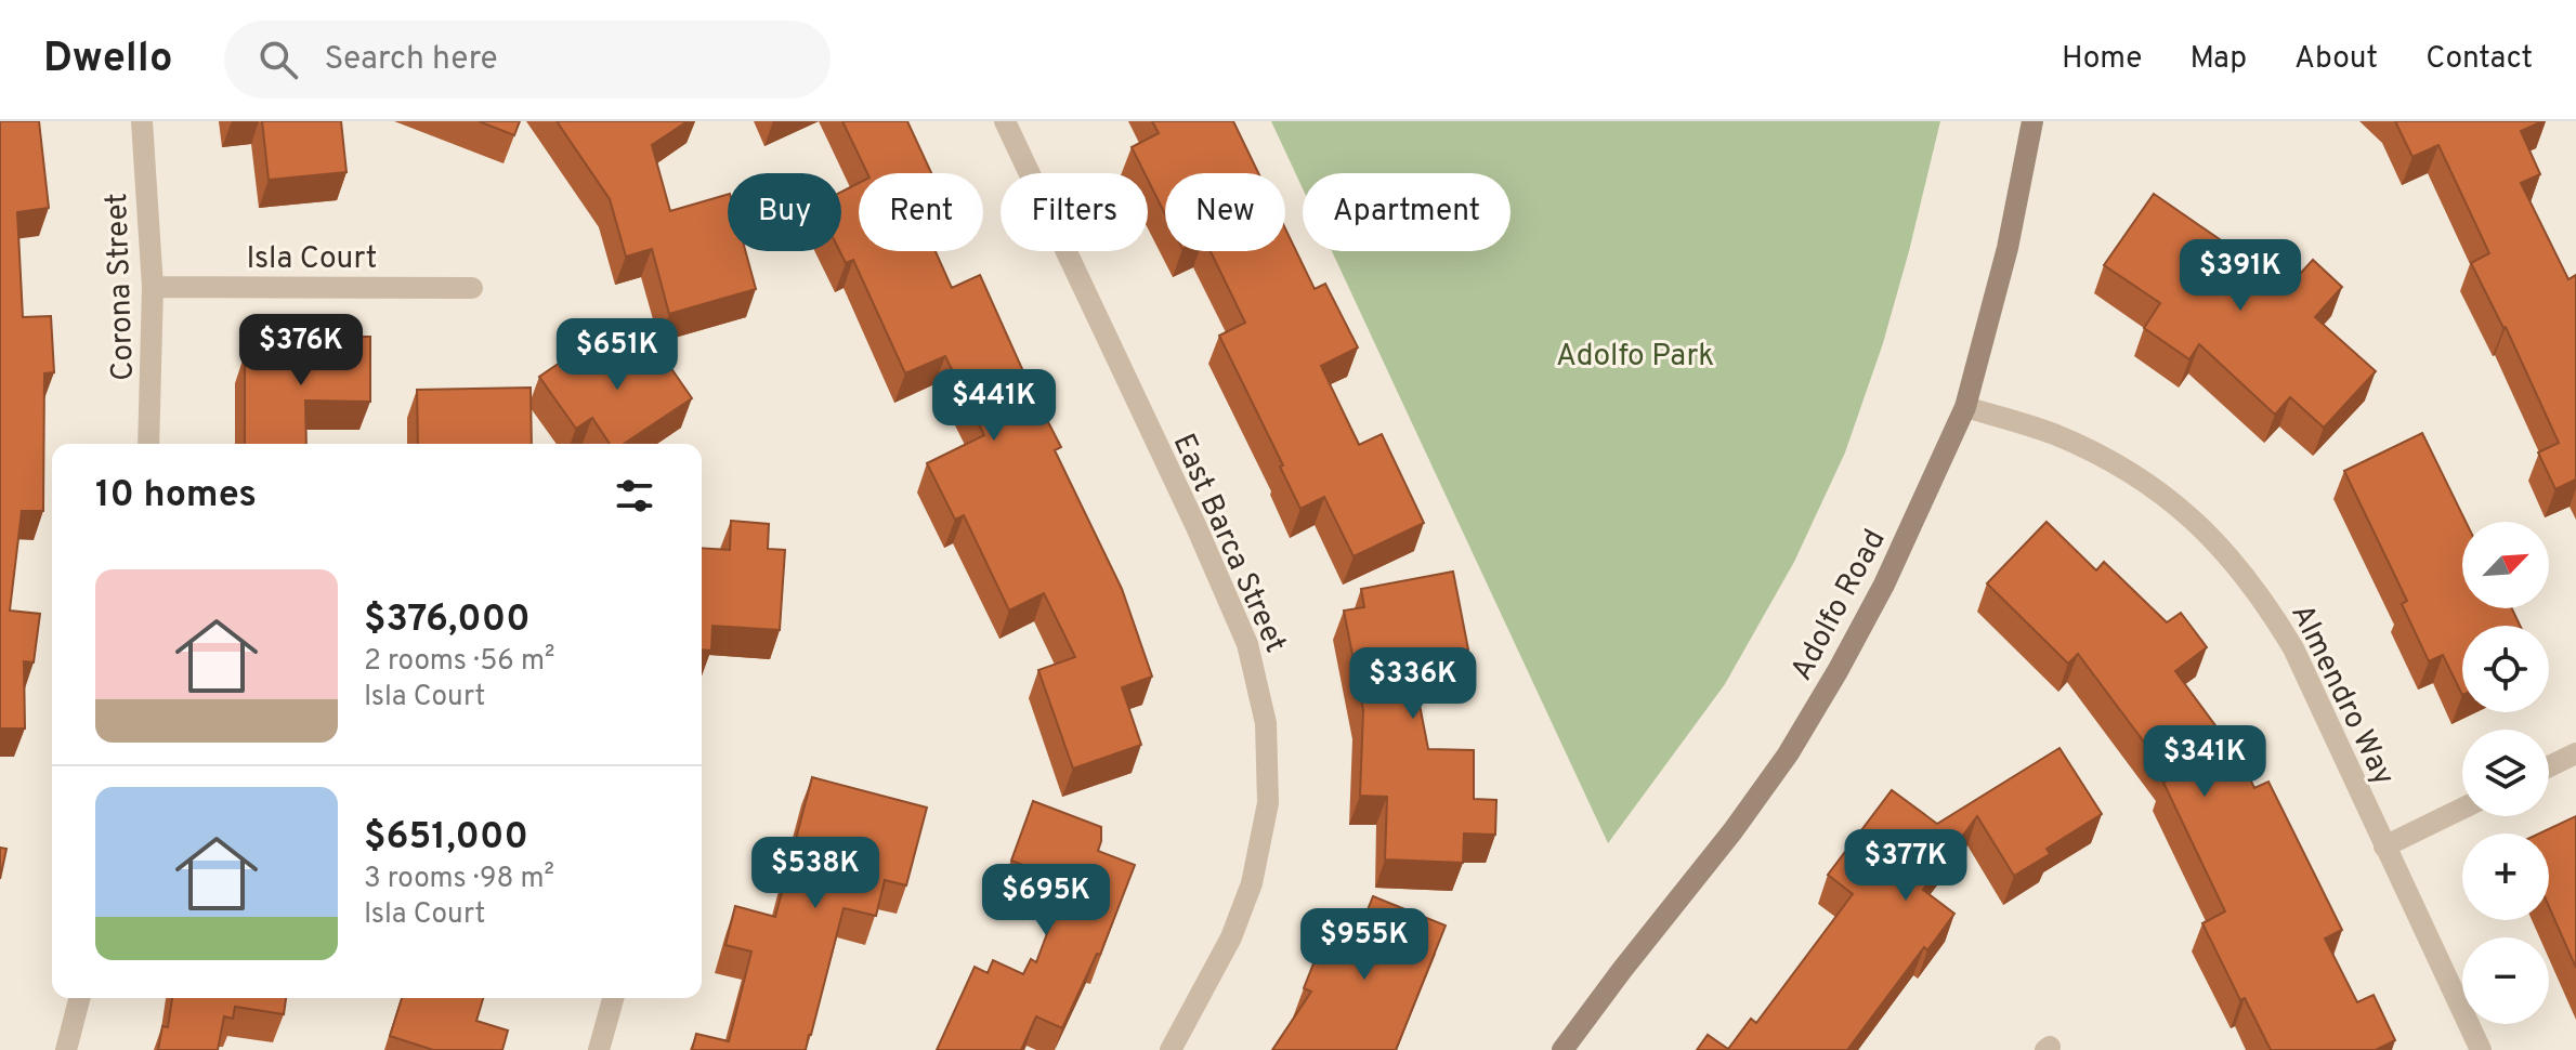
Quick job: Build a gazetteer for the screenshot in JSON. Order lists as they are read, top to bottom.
{
  "streets": {
    "main road": ["Adolfo Road"],
    "street": [
      "Isla Court",
      "Corona Street",
      "East Barca Street",
      "Almendro Way"
    ]
  },
  "crossings": [
    ["Isla Court", "Corona Street"],
    ["Adolfo Road", "Almendro Way"]
  ],
  "parks": ["Adolfo Park"],
  "north": "top right",
  "page": {
    "header": "Dwello",
    "search": "Search here",
    "nav": [
      "Home",
      "Map",
      "About",
      "Contact"
    ],
    "chip": [
      "Buy",
      "Rent",
      "Filters",
      "New",
      "Apartment"
    ],
    "price": [
      "$391K",
      "$376K",
      "$651K",
      "$441K",
      "$336K",
      "$341K",
      "$377K",
      "$538K",
      "$695K",
      "$955K"
    ],
    "heading": "10 homes",
    "map_buttons": ["+", "−"],
    "list": [
      {
        "name": "$376,000",
        "note": "2 rooms · 56 m² · Isla Court"
      },
      {
        "name": "$651,000",
        "note": "3 rooms · 98 m² · Isla Court"
      }
    ]
  }
}
